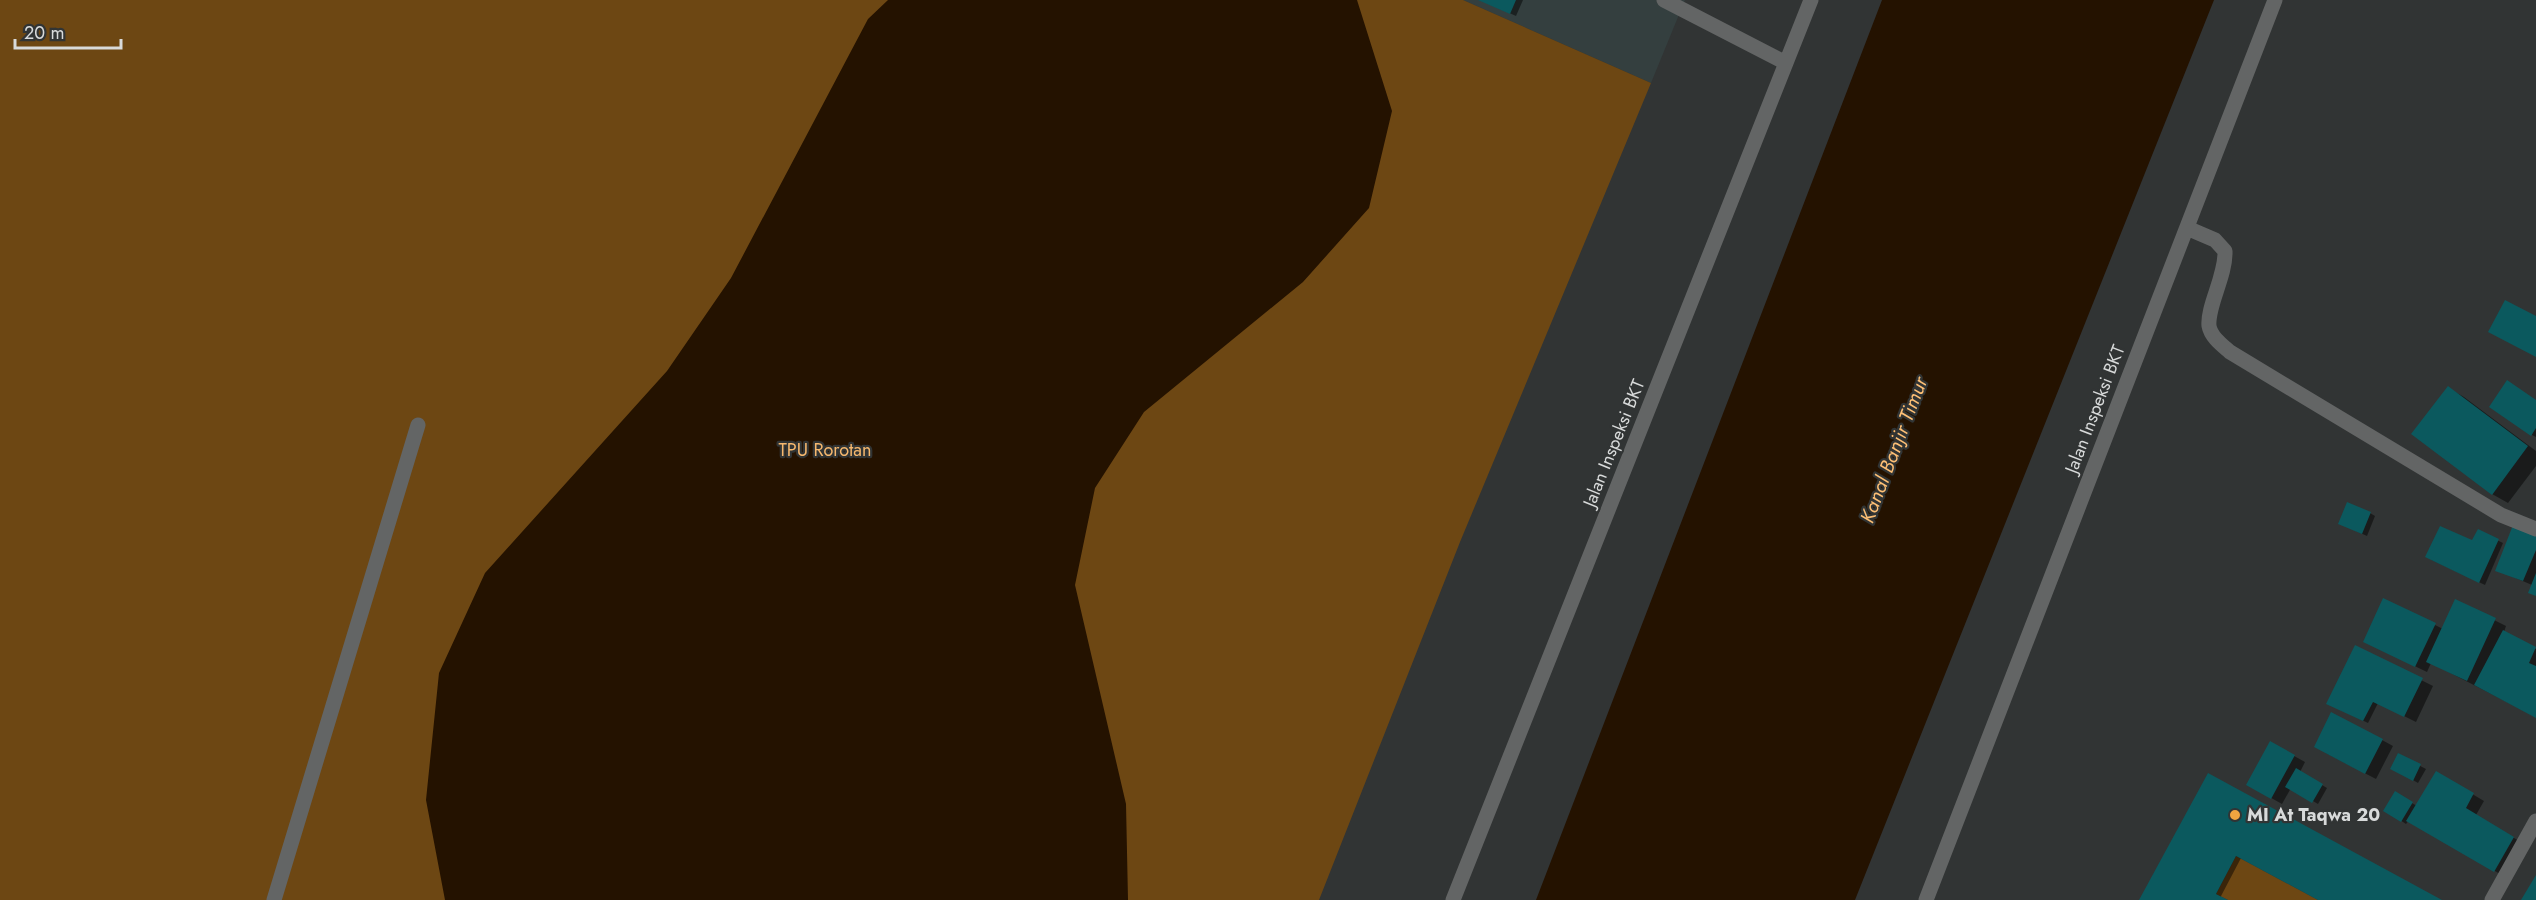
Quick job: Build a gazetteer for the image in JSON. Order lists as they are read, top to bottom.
{
  "streets": {
    "street": ["Jalan Inspeksi BKT"]
  },
  "water": ["Kanal Banjir Timur"],
  "parks": ["TPU Rorotan"],
  "places": ["MI At Taqwa 20"],
  "scale_bar": "20 m"
}
